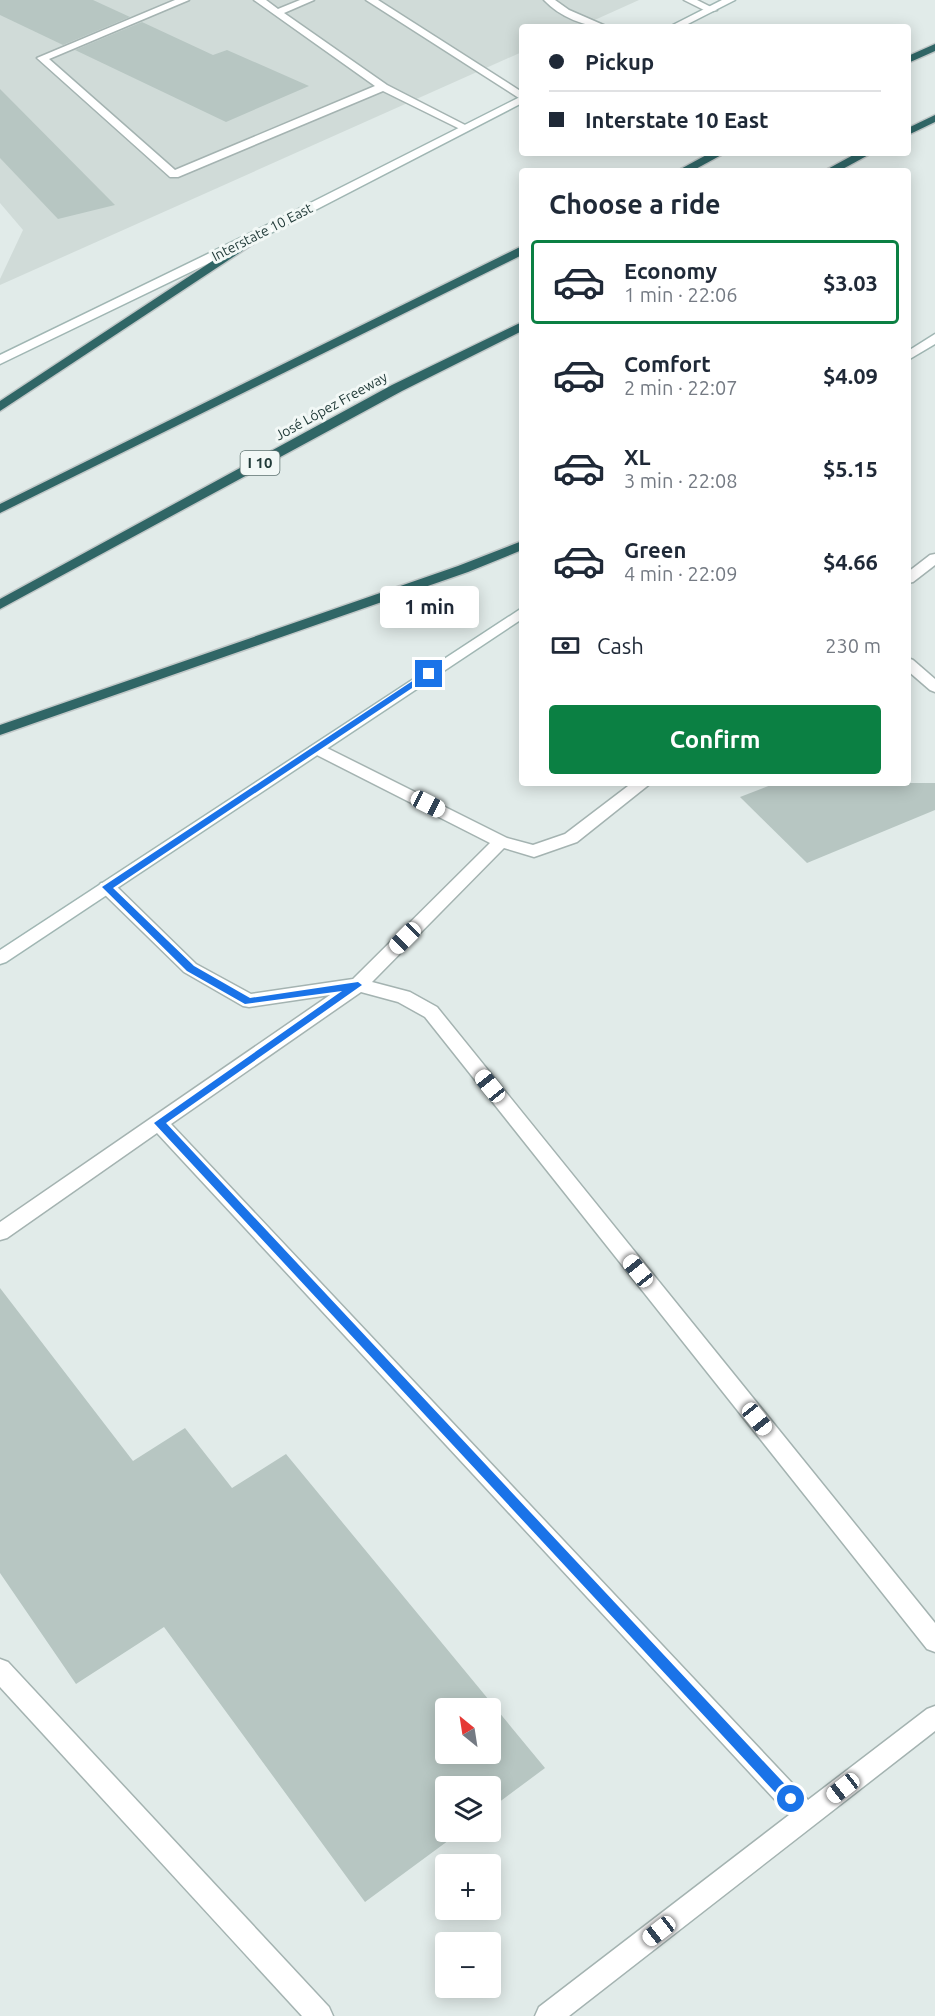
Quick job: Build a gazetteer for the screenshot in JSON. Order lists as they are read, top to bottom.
{
  "streets": {
    "highway": ["José López Freeway", "I 10"],
    "main road": ["Interstate 10 East"]
  },
  "north": "top left",
  "page": {
    "banner": ["Pickup", "Interstate 10 East"],
    "heading": "Choose a ride",
    "list": [
      {
        "name": "Economy",
        "note": "1 min · 22:06",
        "value": "$3.03"
      },
      {
        "name": "Comfort",
        "note": "2 min · 22:07",
        "value": "$4.09"
      },
      {
        "name": "XL",
        "note": "3 min · 22:08",
        "value": "$5.15"
      },
      {
        "name": "Green",
        "note": "4 min · 22:09",
        "value": "$4.66"
      }
    ],
    "bubble": "1 min",
    "pay": ["Cash", "230 m"],
    "buttons": "Confirm",
    "map_buttons": ["+", "−"]
  }
}
